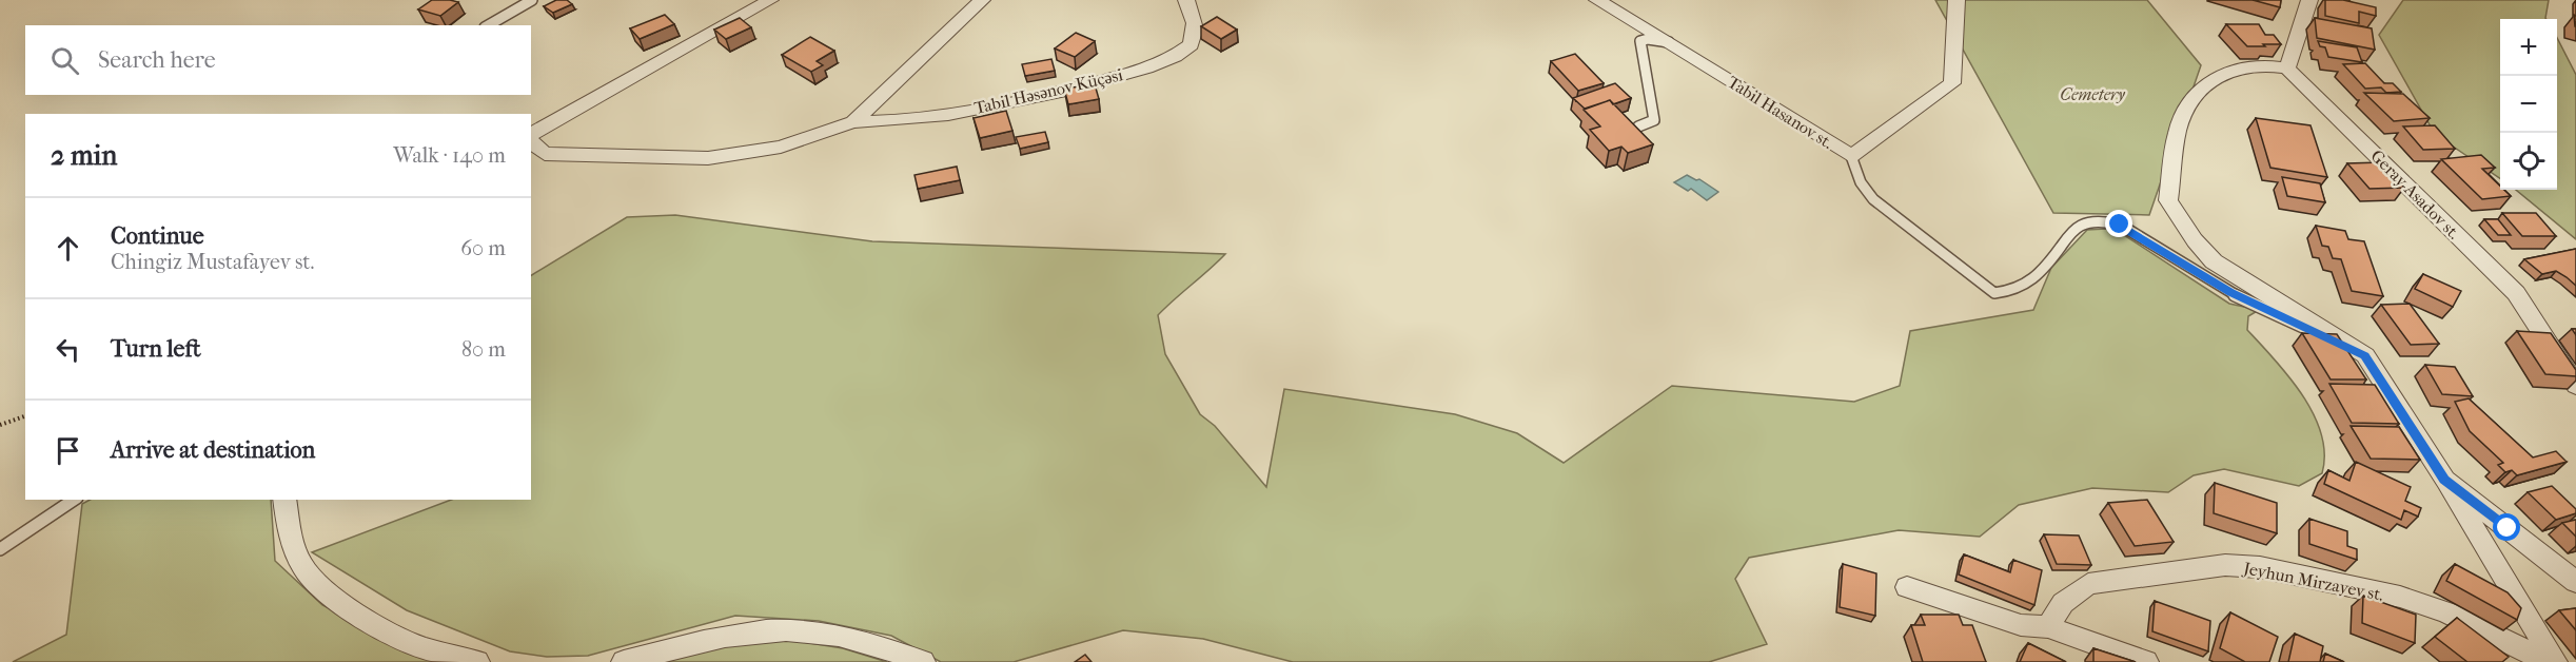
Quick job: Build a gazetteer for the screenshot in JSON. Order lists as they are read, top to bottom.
{
  "streets": {
    "street": [
      "Tabil Həsənov Küçəsi",
      "Tabil Hasanov st.",
      "Geray Asadov st.",
      "Jeyhun Mirzayev st."
    ]
  },
  "parks": ["Cemetery"],
  "page": {
    "map_buttons": ["+", "−"],
    "search": "Search here",
    "heading": ["2 min", "Walk · 140 m"],
    "list": [
      ["Continue", "Chingiz Mustafayev st.", "60 m"],
      ["Turn left", "80 m"],
      "Arrive at destination"
    ]
  }
}
